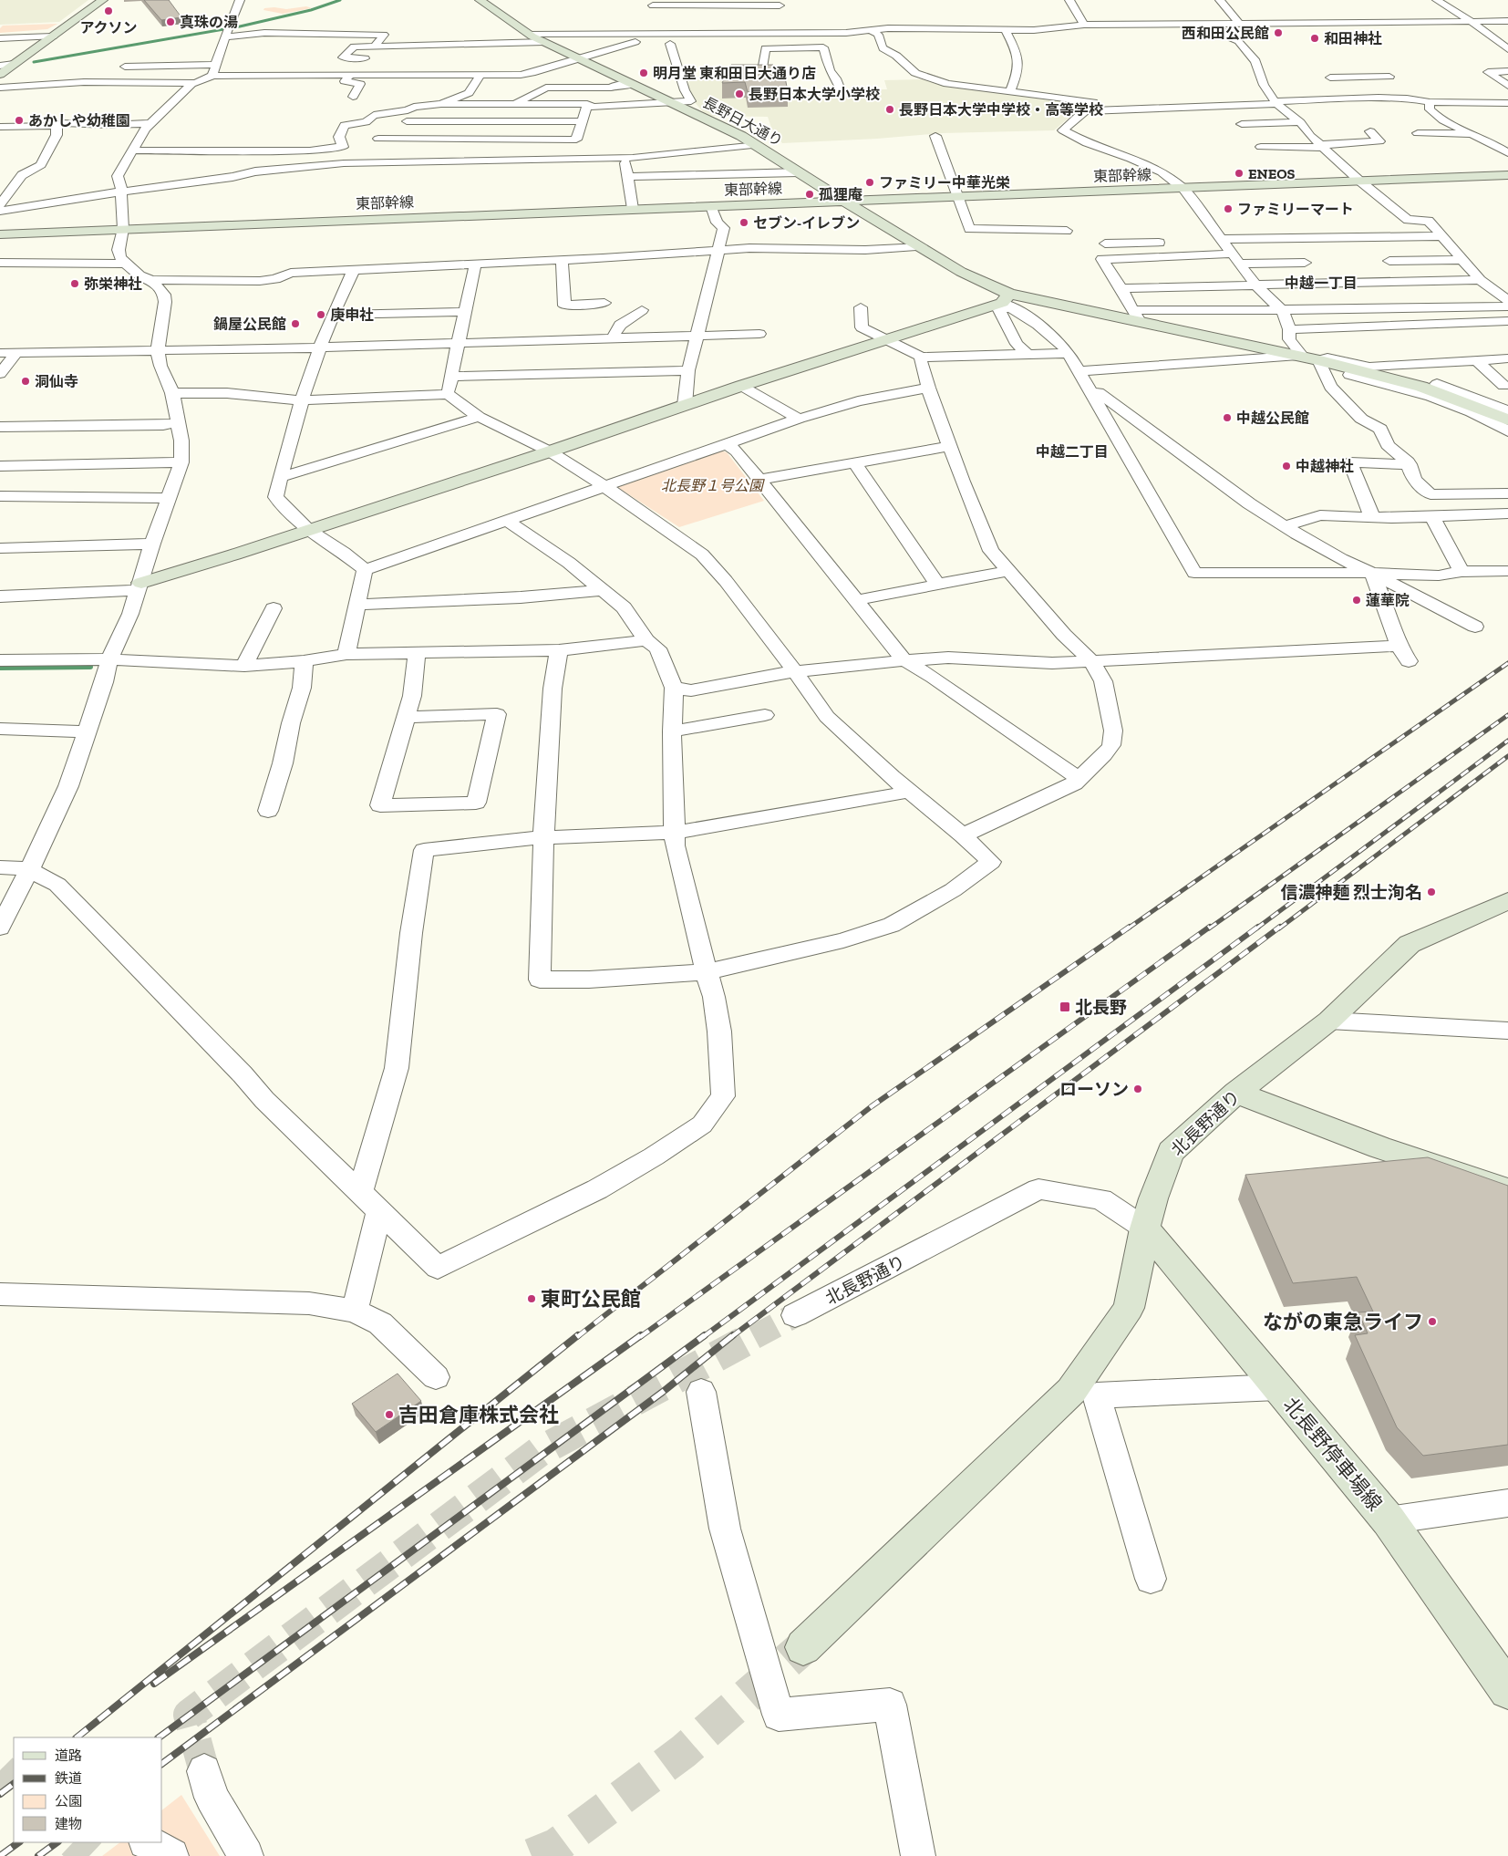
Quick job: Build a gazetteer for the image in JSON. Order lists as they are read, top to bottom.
{
  "streets": {
    "street": [
      "長野日大通り",
      "東部幹線",
      "北長野通り",
      "北長野停車場線"
    ]
  },
  "crossings": [
    ["長野日大通り", "東部幹線"],
    ["北長野通り", "北長野停車場線"]
  ],
  "districts": ["中越一丁目", "中越二丁目"],
  "parks": ["北長野１号公園"],
  "places": {
    "other": [
      "アクソン",
      "真珠の湯",
      "西和田公民館",
      "和田神社",
      "明月堂 東和田日大通り店",
      "長野日本大学小学校",
      "長野日本大学中学校・高等学校",
      "あかしや幼稚園",
      "ENEOS",
      "ファミリー中華光栄",
      "孤狸庵",
      "ファミリーマート",
      "セブン-イレブン",
      "弥栄神社",
      "庚申社",
      "鍋屋公民館",
      "洞仙寺",
      "中越公民館",
      "中越神社",
      "蓮華院",
      "信濃神麺 烈士洵名",
      "ローソン",
      "東町公民館",
      "ながの東急ライフ",
      "吉田倉庫株式会社"
    ],
    "transit": ["北長野"]
  },
  "legend": [
    "道路",
    "鉄道",
    "公園",
    "建物"
  ]
}
